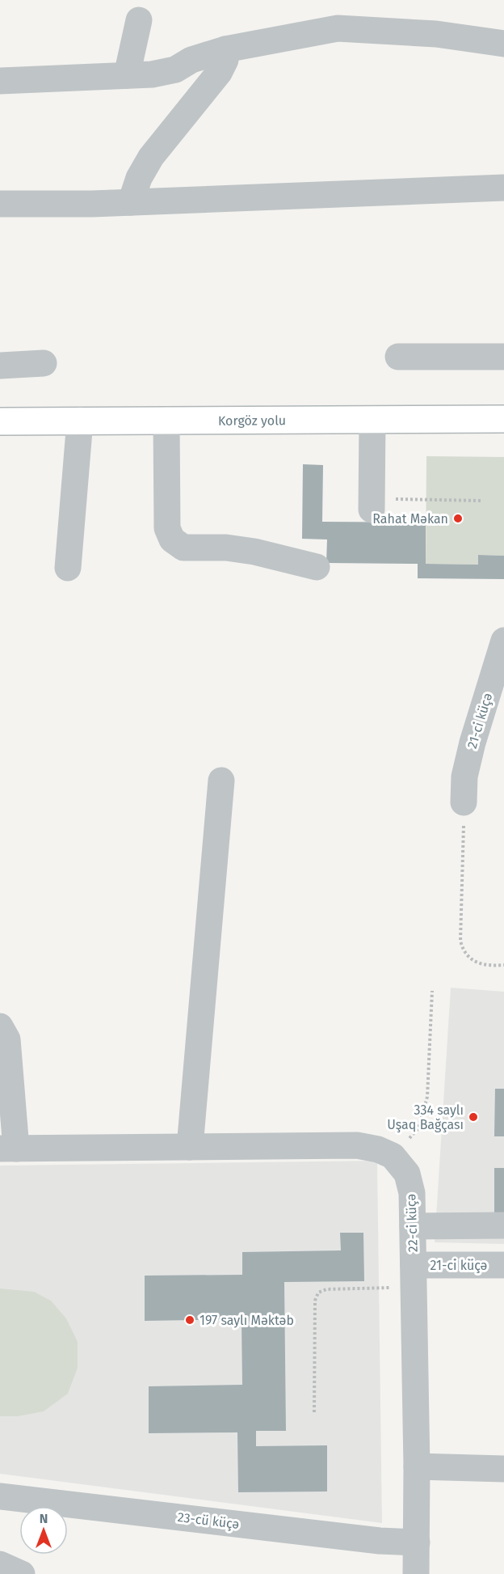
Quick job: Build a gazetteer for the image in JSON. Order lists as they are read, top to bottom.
{
  "streets": {
    "main road": ["Korgöz yolu"],
    "street": ["21-ci küçə", "22-ci küçə", "23-cü küçə"]
  },
  "crossings": [
    ["21-ci küçə", "22-ci küçə"],
    ["22-ci küçə", "23-cü küçə"]
  ],
  "places": ["Rahat Məkan", "334 saylı Uşaq Bağçası", "197 saylı Məktəb"],
  "north": "top"
}
